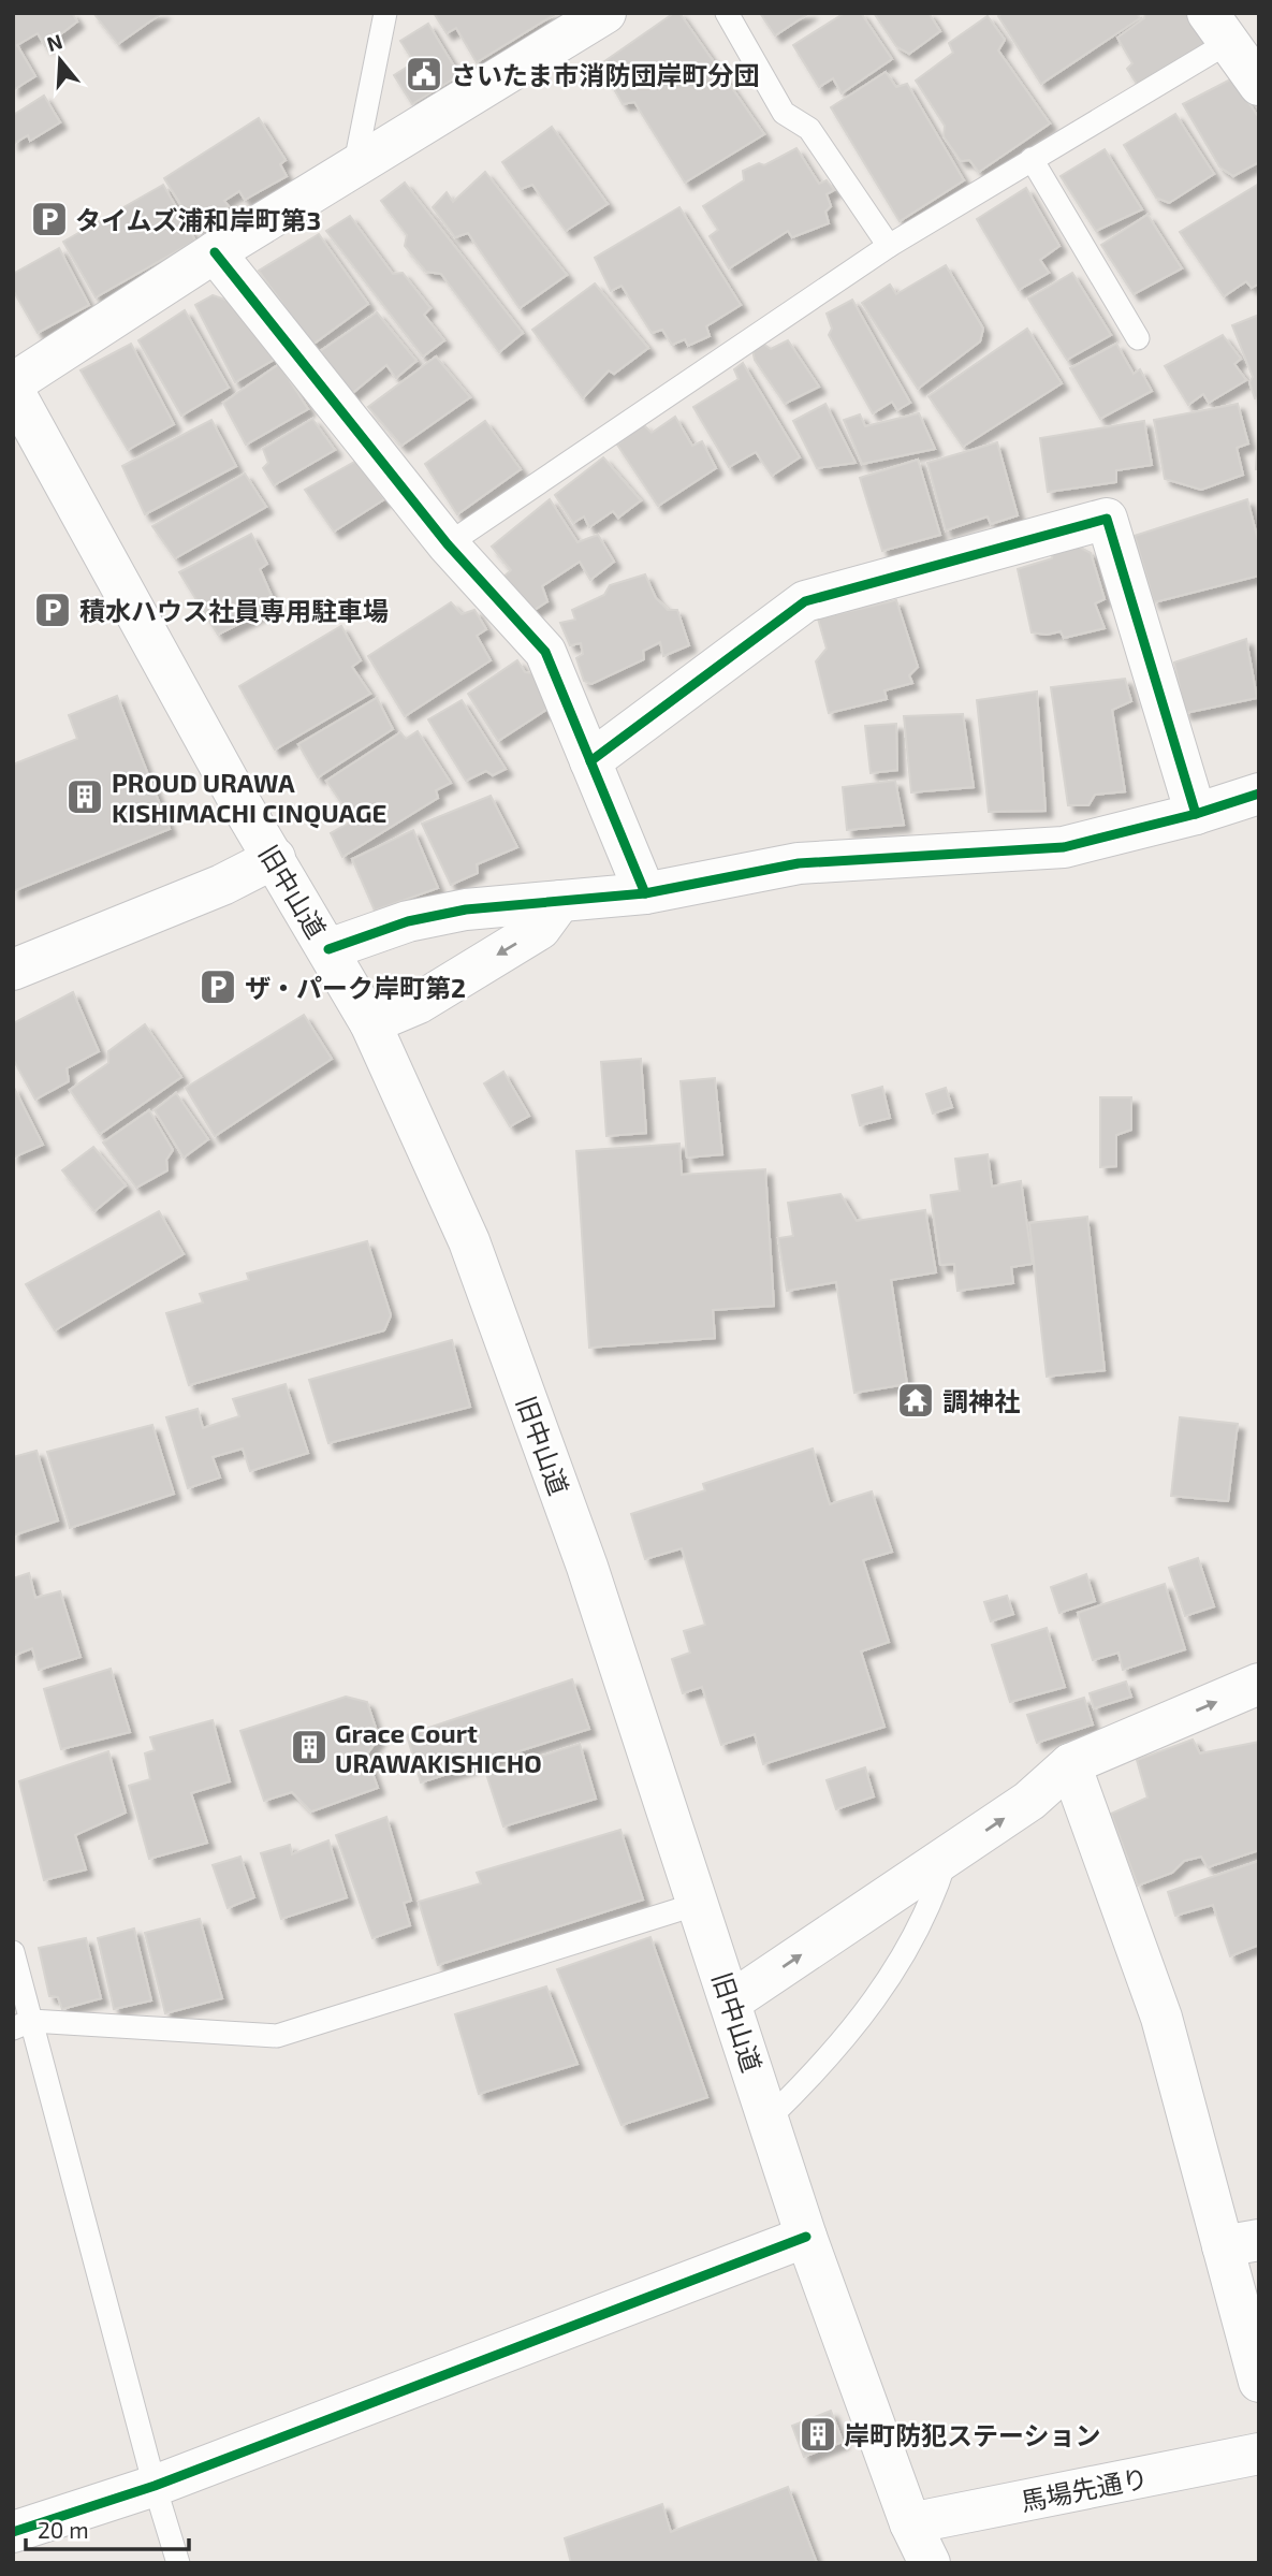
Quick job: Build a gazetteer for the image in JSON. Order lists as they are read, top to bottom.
{
  "streets": {
    "street": ["旧中山道", "馬場先通り"]
  },
  "crossings": [
    ["旧中山道", "馬場先通り"]
  ],
  "places": {
    "public building": ["さいたま市消防団岸町分団"],
    "parking": ["タイムズ浦和岸町第3", "積水ハウス社員専用駐車場", "ザ・パーク岸町第2"],
    "building": ["PROUD URAWA KISHIMACHI CINQUAGE", "Grace Court URAWAKISHICHO", "岸町防犯ステーション"],
    "temple": ["調神社"]
  },
  "scale_bar": "20 m",
  "north": "top"
}
